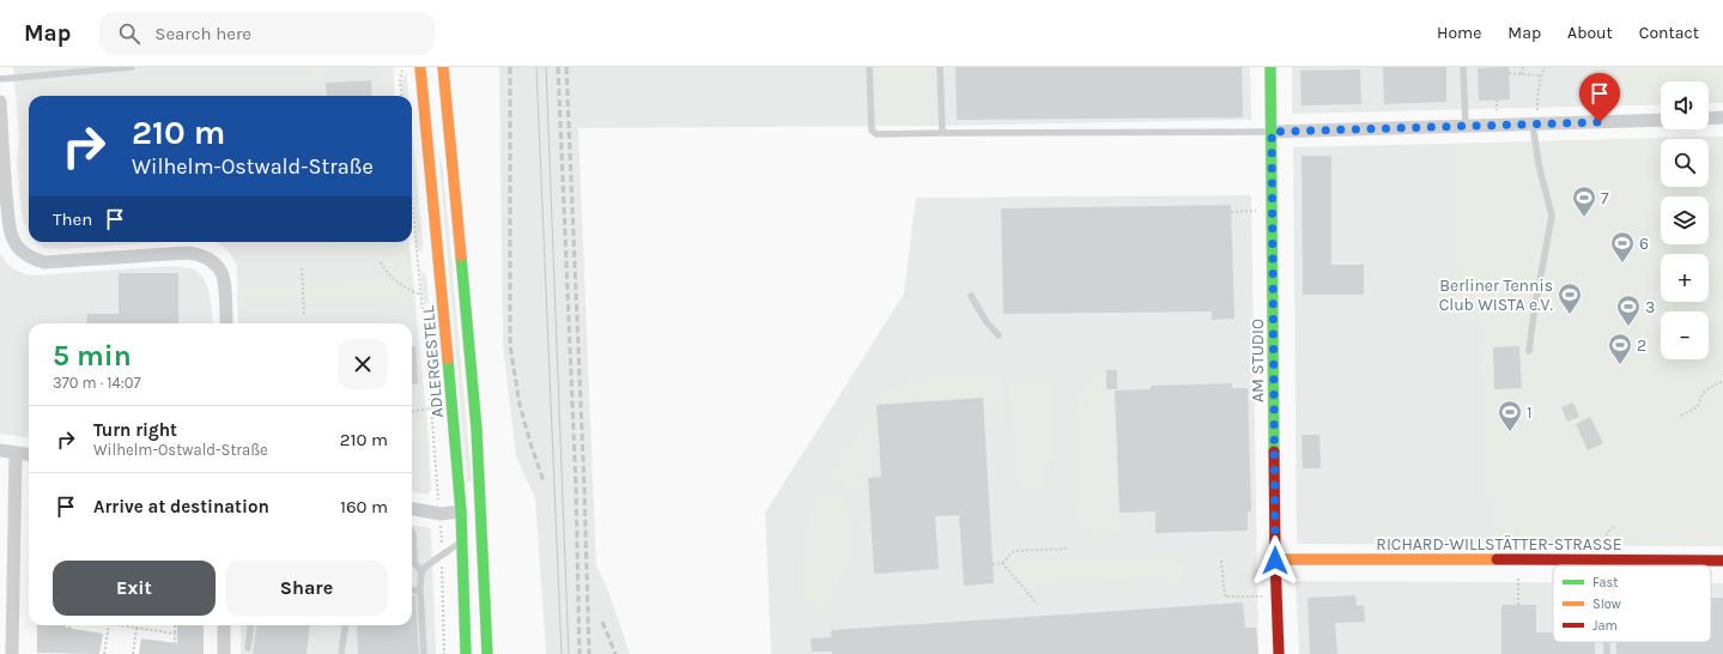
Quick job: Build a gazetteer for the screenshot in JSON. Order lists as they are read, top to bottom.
{
  "streets": {
    "main road": ["AM STUDIO", "ADLERGESTELL", "RICHARD-WILLSTÄTTER-STRASSE"]
  },
  "crossings": [
    ["AM STUDIO", "RICHARD-WILLSTÄTTER-STRASSE"]
  ],
  "places": {
    "sports": [
      "7",
      "6",
      "Berliner Tennis Club WISTA e.V.",
      "3",
      "2",
      "1"
    ]
  },
  "legend": ["Fast", "Slow", "Jam"],
  "page": {
    "header": "Map",
    "search": "Search here",
    "nav": [
      "Home",
      "Map",
      "About",
      "Contact"
    ],
    "map_buttons": ["+", "−"],
    "turn": ["210 m", "Wilhelm-Ostwald-Straße"],
    "then": "Then",
    "heading": ["5 min", "370 m · 14:07"],
    "list": [
      {
        "name": "Turn right",
        "note": "Wilhelm-Ostwald-Straße",
        "value": "210 m"
      },
      {
        "name": "Arrive at destination",
        "value": "160 m"
      }
    ],
    "buttons": ["Exit", "Share"]
  }
}
